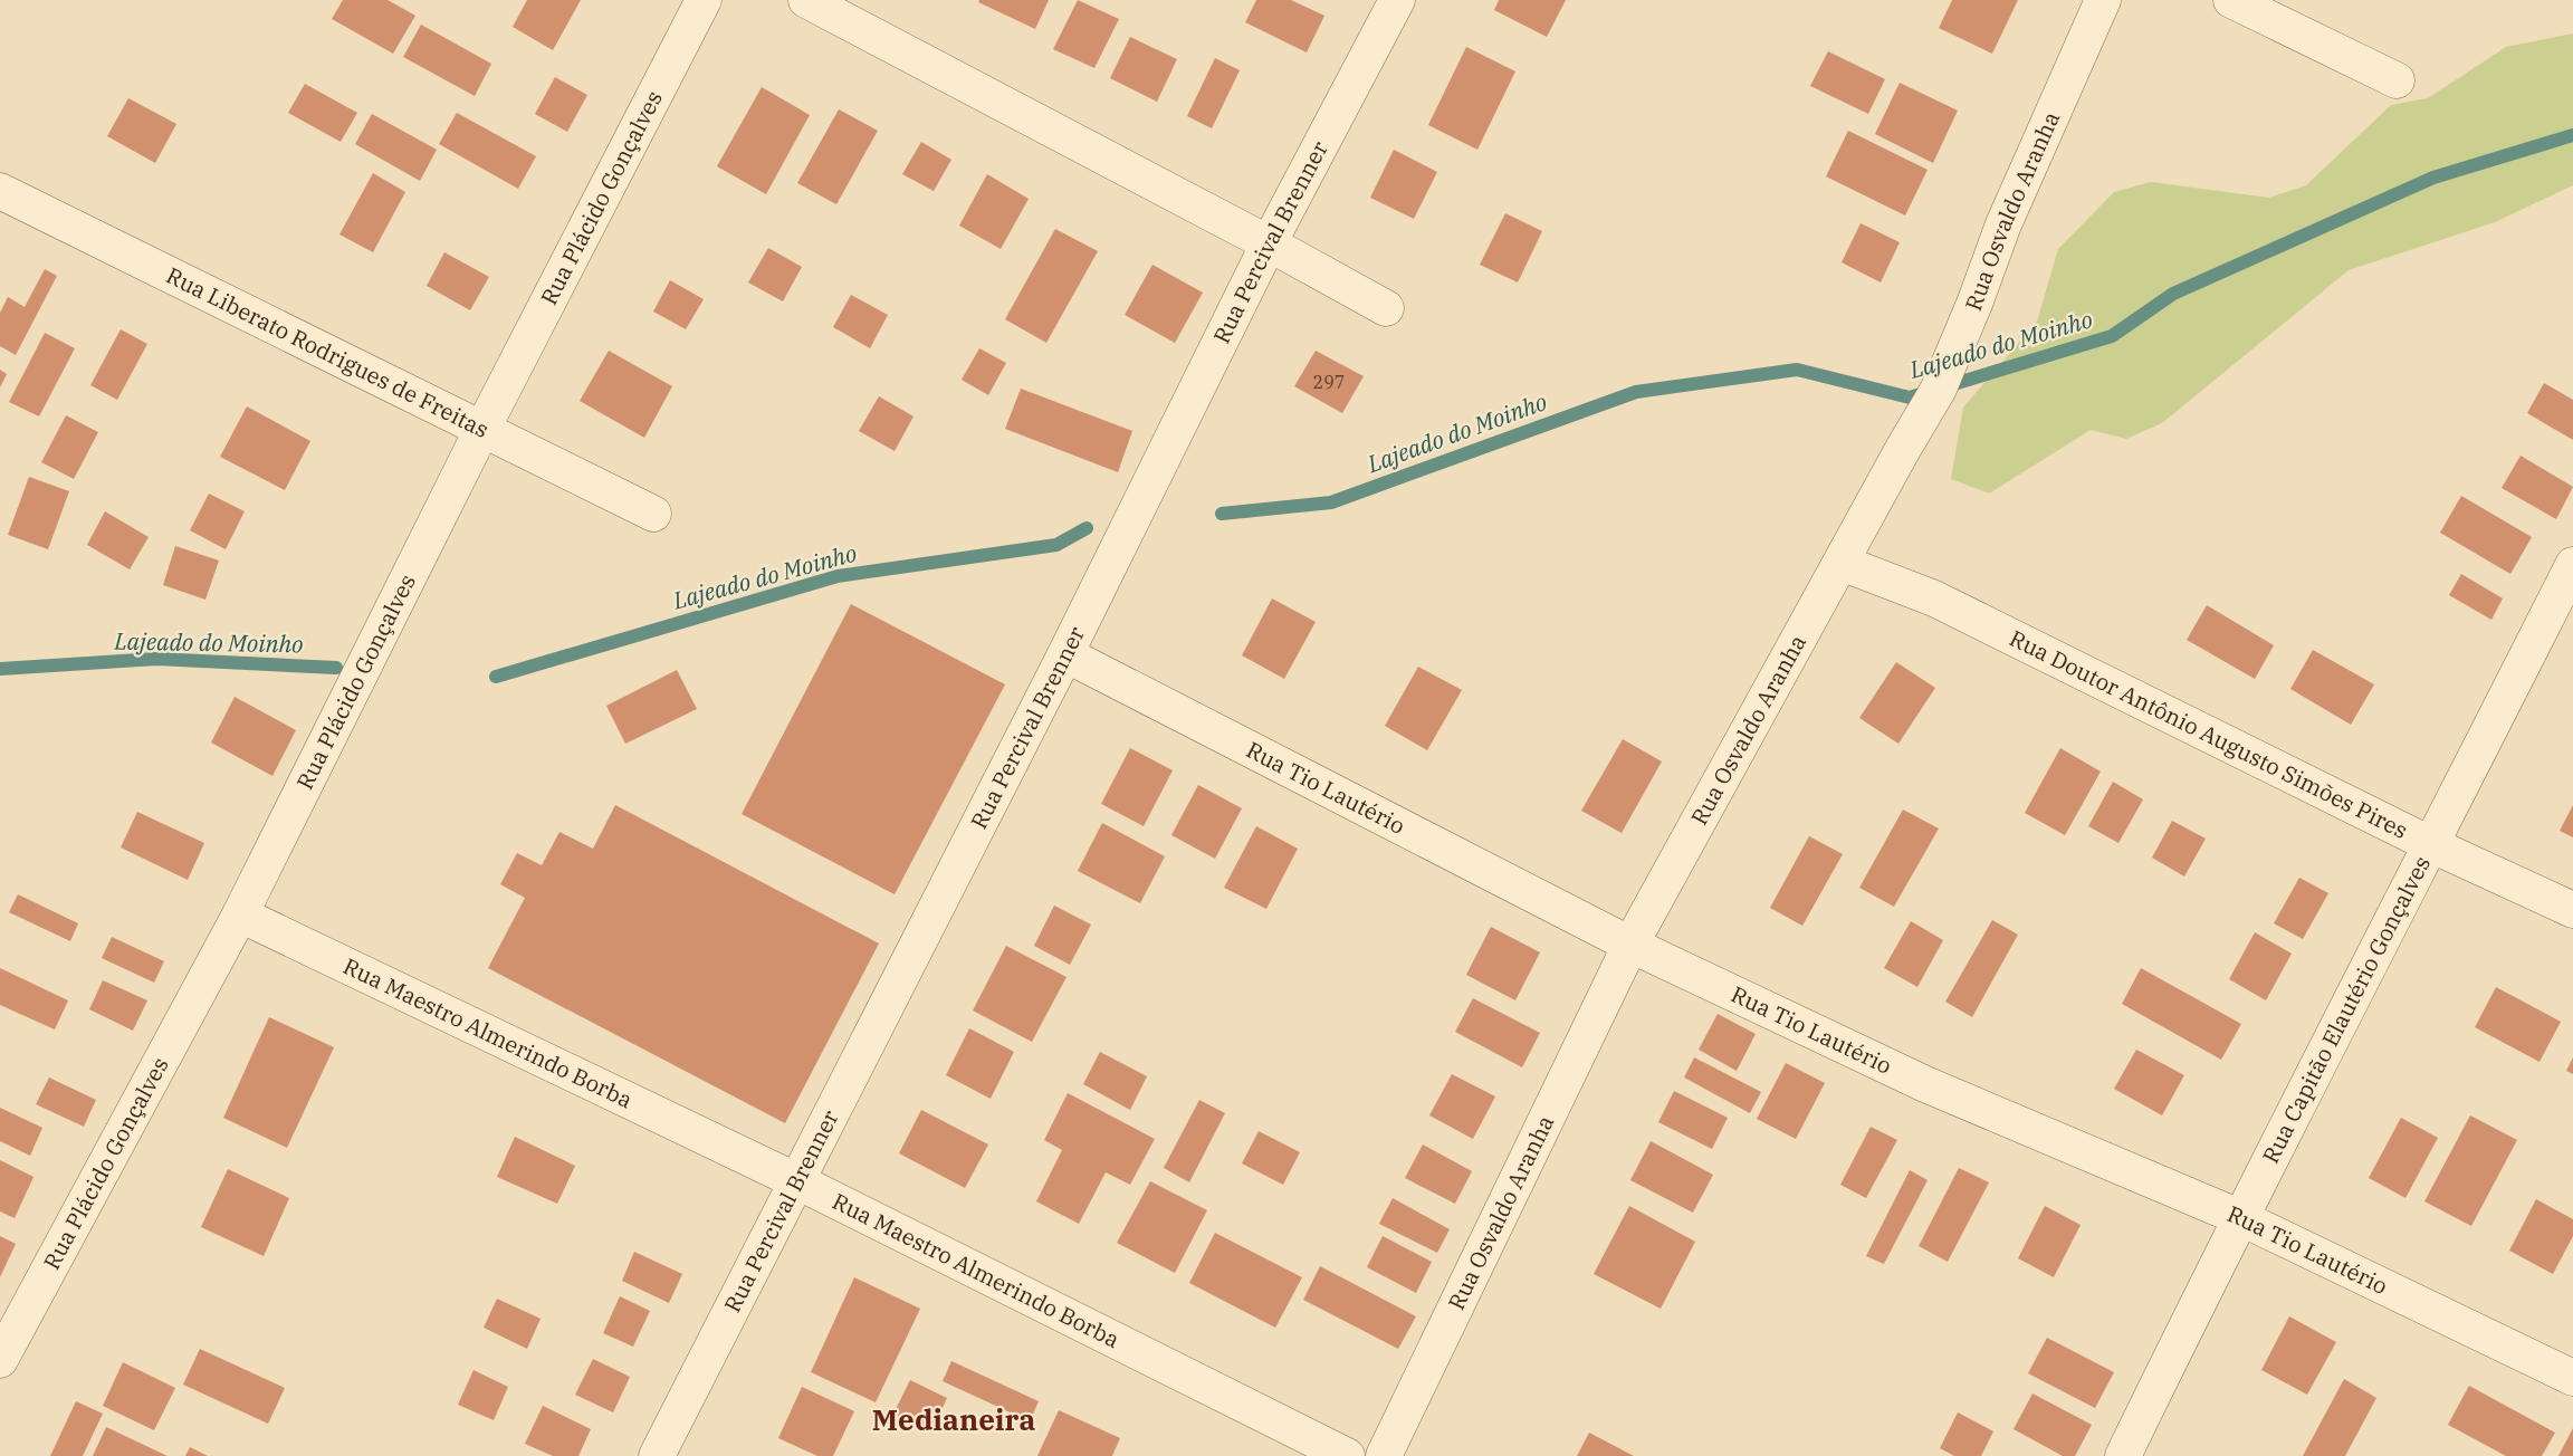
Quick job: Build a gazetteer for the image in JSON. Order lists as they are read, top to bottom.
{
  "streets": {
    "street": [
      "Rua Plácido Gonçalves",
      "Rua Osvaldo Aranha",
      "Rua Percival Brenner",
      "Rua Liberato Rodrigues de Freitas",
      "Rua Doutor Antônio Augusto Simões Pires",
      "Rua Tio Lautério",
      "Rua Capitão Elautério Gonçalves",
      "Rua Maestro Almerindo Borba"
    ]
  },
  "crossings": [
    ["Rua Plácido Gonçalves", "Rua Liberato Rodrigues de Freitas"],
    ["Rua Plácido Gonçalves", "Rua Maestro Almerindo Borba"],
    ["Rua Osvaldo Aranha", "Rua Doutor Antônio Augusto Simões Pires"],
    ["Rua Osvaldo Aranha", "Rua Tio Lautério"],
    ["Rua Percival Brenner", "Rua Tio Lautério"],
    ["Rua Percival Brenner", "Rua Maestro Almerindo Borba"],
    ["Rua Doutor Antônio Augusto Simões Pires", "Rua Capitão Elautério Gonçalves"],
    ["Rua Tio Lautério", "Rua Capitão Elautério Gonçalves"]
  ],
  "districts": ["Medianeira"],
  "water": ["Lajeado do Moinho"],
  "house_numbers": ["297"]
}
